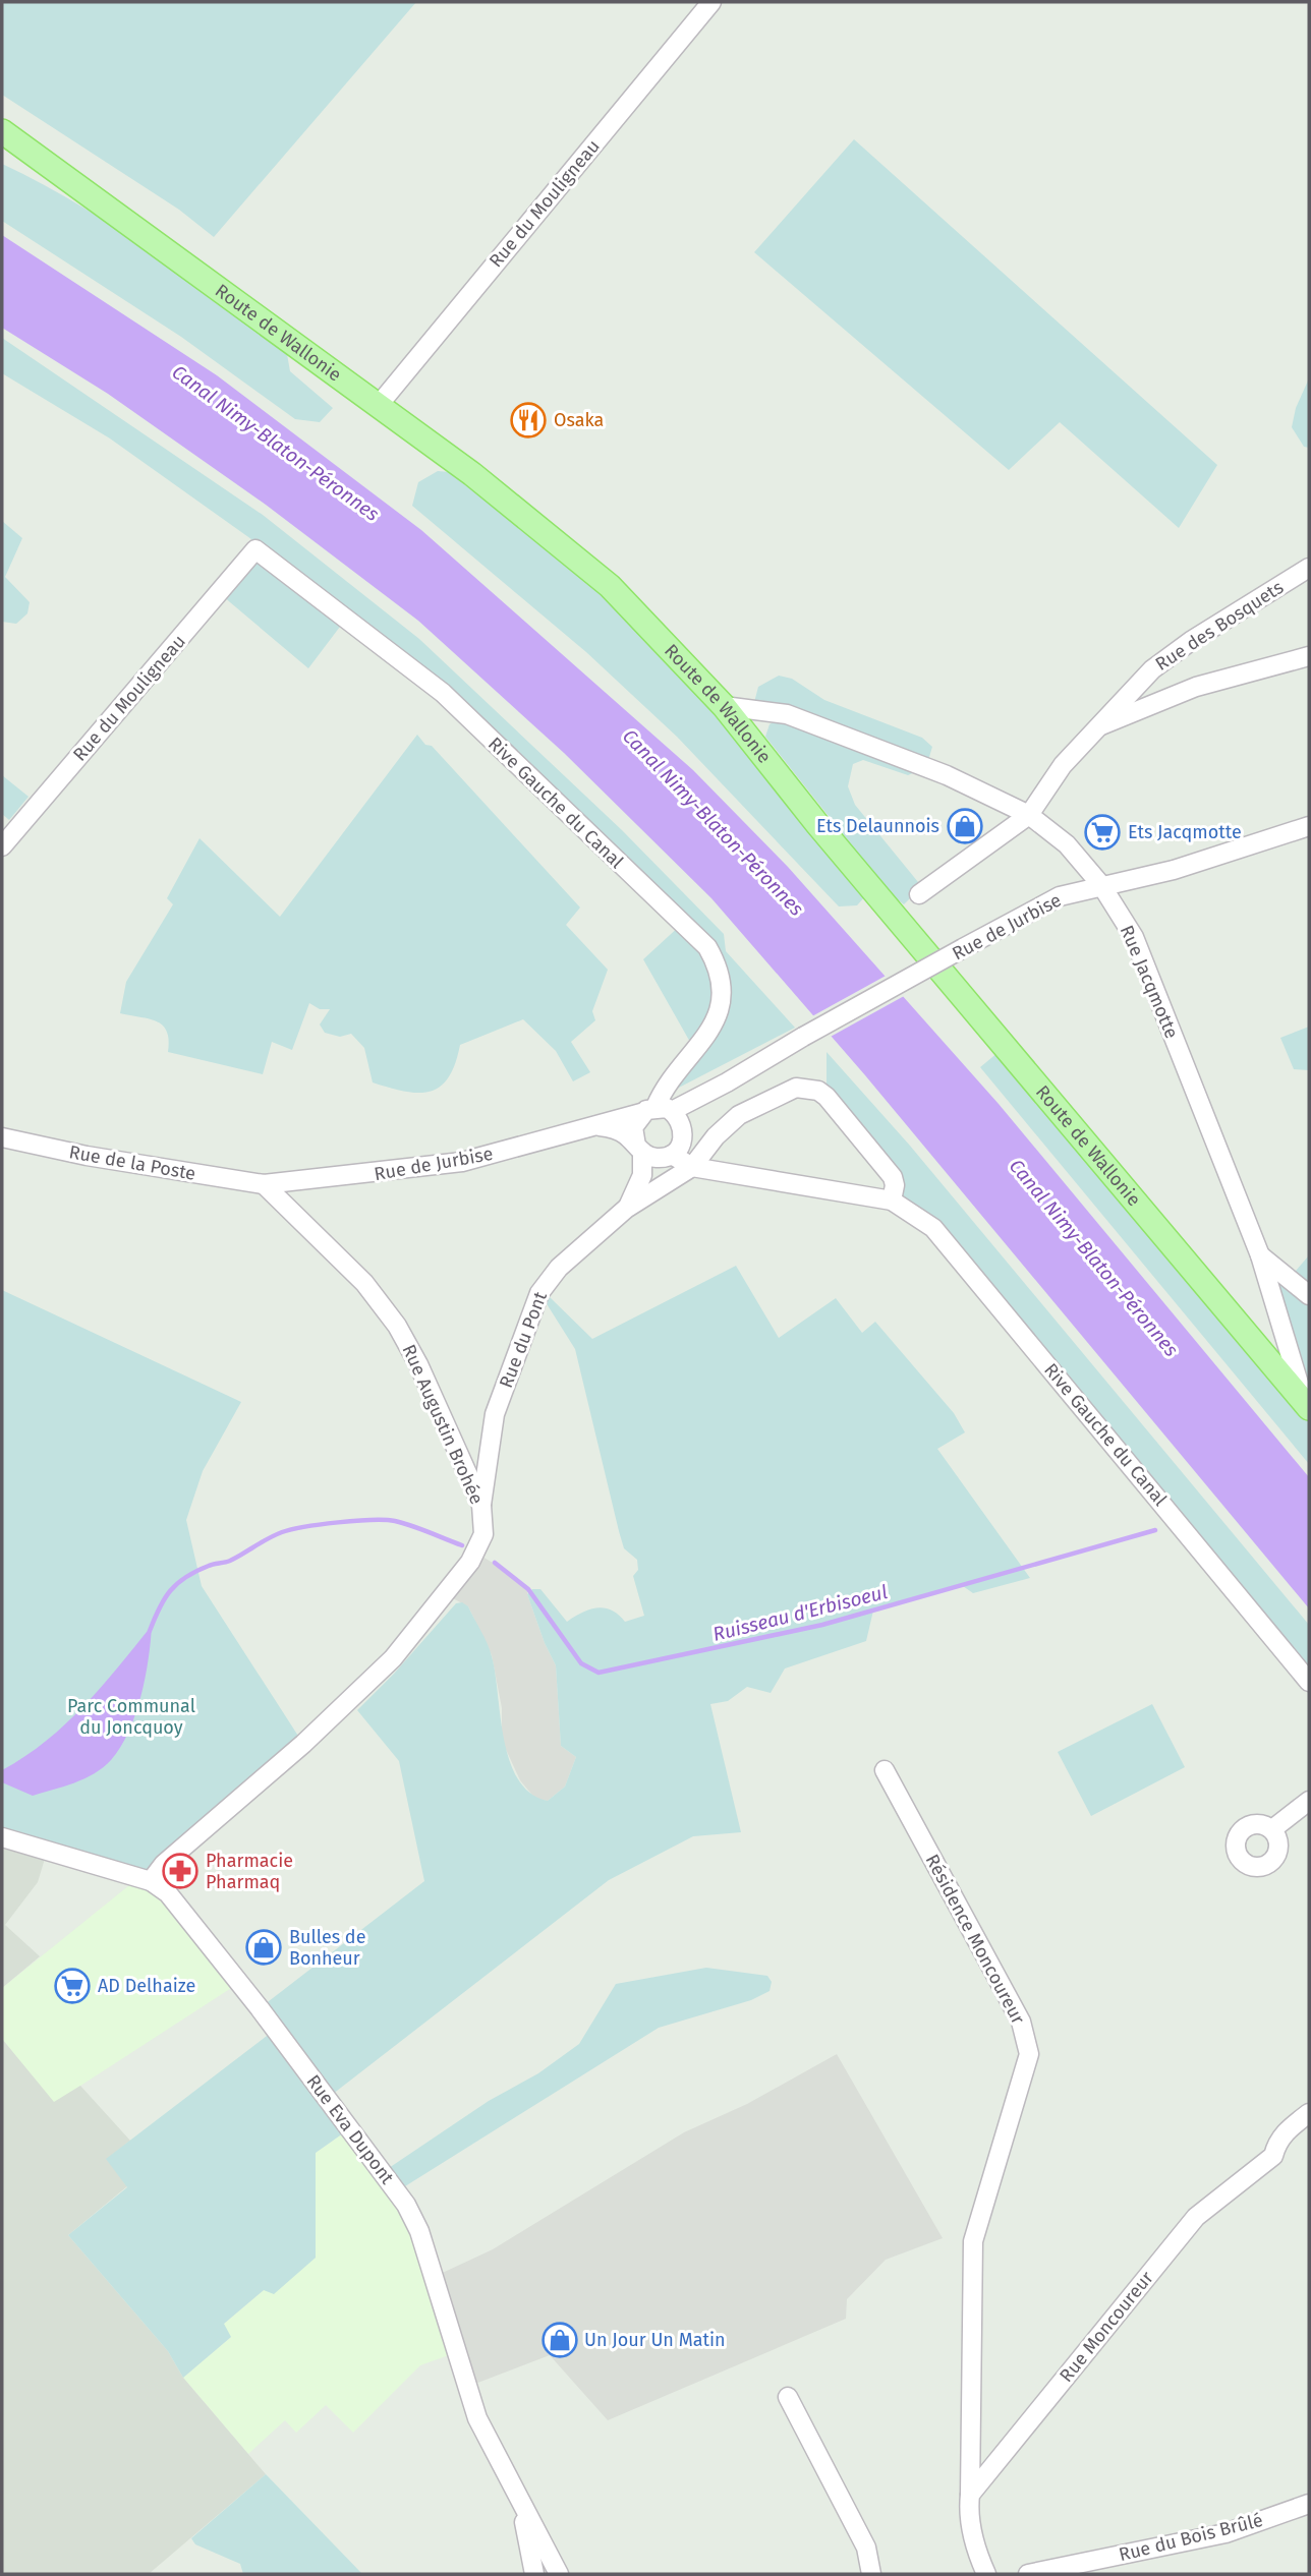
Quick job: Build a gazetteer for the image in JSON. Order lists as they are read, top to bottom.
{
  "streets": {
    "main road": ["Route de Wallonie"],
    "street": [
      "Rue du Mouligneau",
      "Rue des Bosquets",
      "Rive Gauche du Canal",
      "Rue de Jurbise",
      "Rue Jacqmotte",
      "Rue de la Poste",
      "Rue du Pont",
      "Rue Augustin Brohée",
      "Résidence Moncoureur",
      "Rue Eva Dupont",
      "Rue Moncoureur",
      "Rue du Bois Brûlé"
    ]
  },
  "crossings": [
    ["Rue du Mouligneau", "Route de Wallonie"],
    ["Rue du Mouligneau", "Rive Gauche du Canal"],
    ["Route de Wallonie", "Rue Jacqmotte"],
    ["Rue des Bosquets", "Rue Jacqmotte"],
    ["Rive Gauche du Canal", "Rue de Jurbise"],
    ["Rue de Jurbise", "Rue Jacqmotte"],
    ["Rue de Jurbise", "Rue de la Poste"],
    ["Rue de Jurbise", "Rue Augustin Brohée"],
    ["Rue de la Poste", "Rue Augustin Brohée"],
    ["Rue du Pont", "Rue Augustin Brohée"],
    ["Rue Augustin Brohée", "Rue Eva Dupont"],
    ["Résidence Moncoureur", "Rue Moncoureur"]
  ],
  "water": ["Canal Nimy-Blaton-Péronnes", "Ruisseau d'Erbisoeul"],
  "parks": ["Parc Communal du Joncquoy"],
  "places": {
    "restaurant": ["Osaka"],
    "shop": ["Ets Delaunnois", "Bulles de Bonheur", "Un Jour Un Matin"],
    "supermarket": ["Ets Jacqmotte", "AD Delhaize"],
    "pharmacy": ["Pharmacie Pharmaq"]
  }
}
